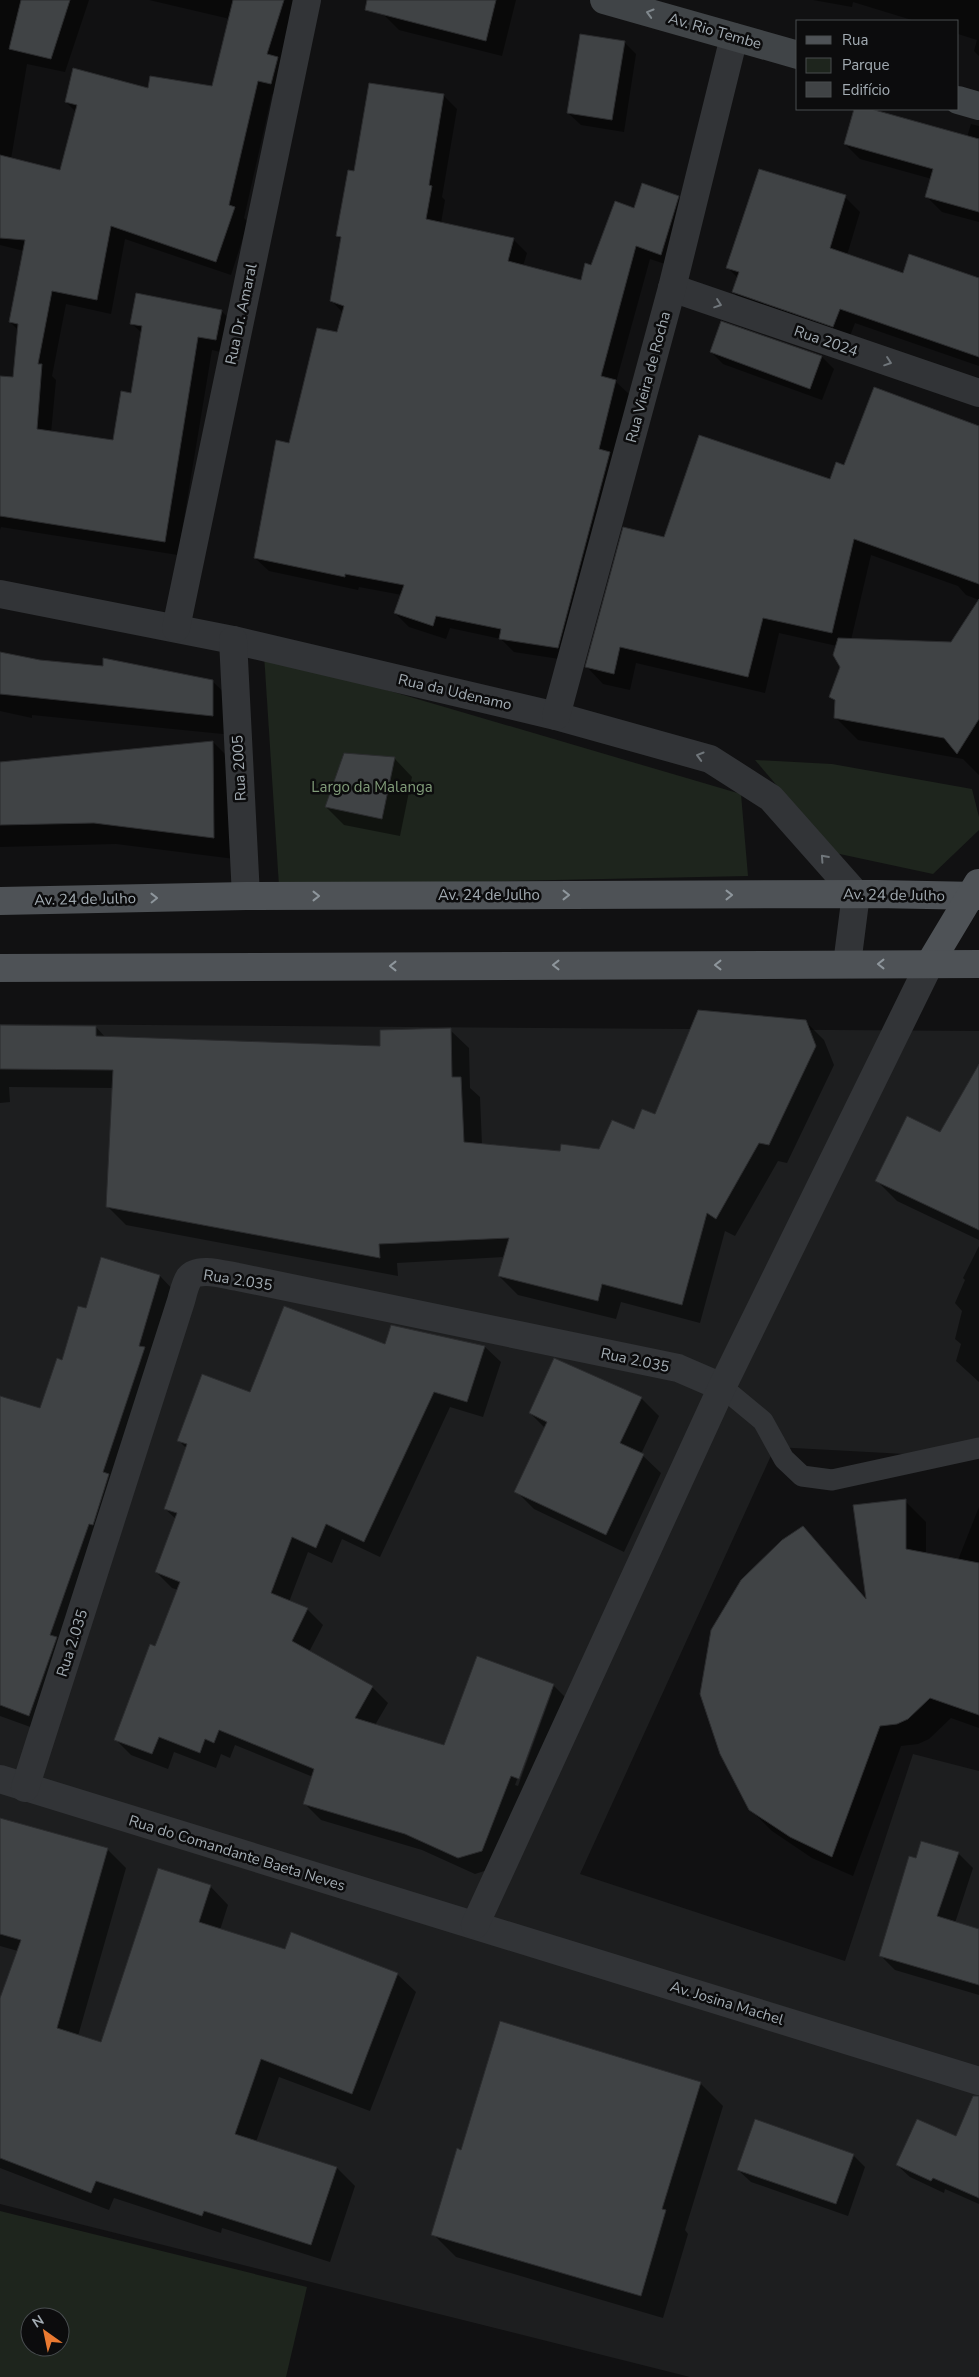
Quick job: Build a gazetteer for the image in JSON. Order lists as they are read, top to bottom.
{
  "streets": {
    "main road": ["Av. Rio Tembe", "Av. 24 de Julho"],
    "street": [
      "Rua Dr. Amaral",
      "Rua 2024",
      "Rua Vieira de Rocha",
      "Rua da Udenamo",
      "Rua 2005",
      "Rua 2.035",
      "Rua do Comandante Baeta Neves",
      "Av. Josina Machel"
    ]
  },
  "crossings": [
    ["Av. Rio Tembe", "Rua Vieira de Rocha"],
    ["Rua Dr. Amaral", "Rua da Udenamo"],
    ["Rua 2024", "Rua Vieira de Rocha"],
    ["Rua Vieira de Rocha", "Rua da Udenamo"],
    ["Rua da Udenamo", "Rua 2005"],
    ["Rua da Udenamo", "Av. 24 de Julho"],
    ["Rua 2005", "Av. 24 de Julho"],
    ["Rua 2.035", "Rua do Comandante Baeta Neves"],
    ["Rua do Comandante Baeta Neves", "Av. Josina Machel"]
  ],
  "one_way": ["Av. Rio Tembe", "Rua 2024", "Rua da Udenamo"],
  "parks": ["Largo da Malanga"],
  "legend": ["Rua", "Parque", "Edifício"],
  "north": "top left"
}
